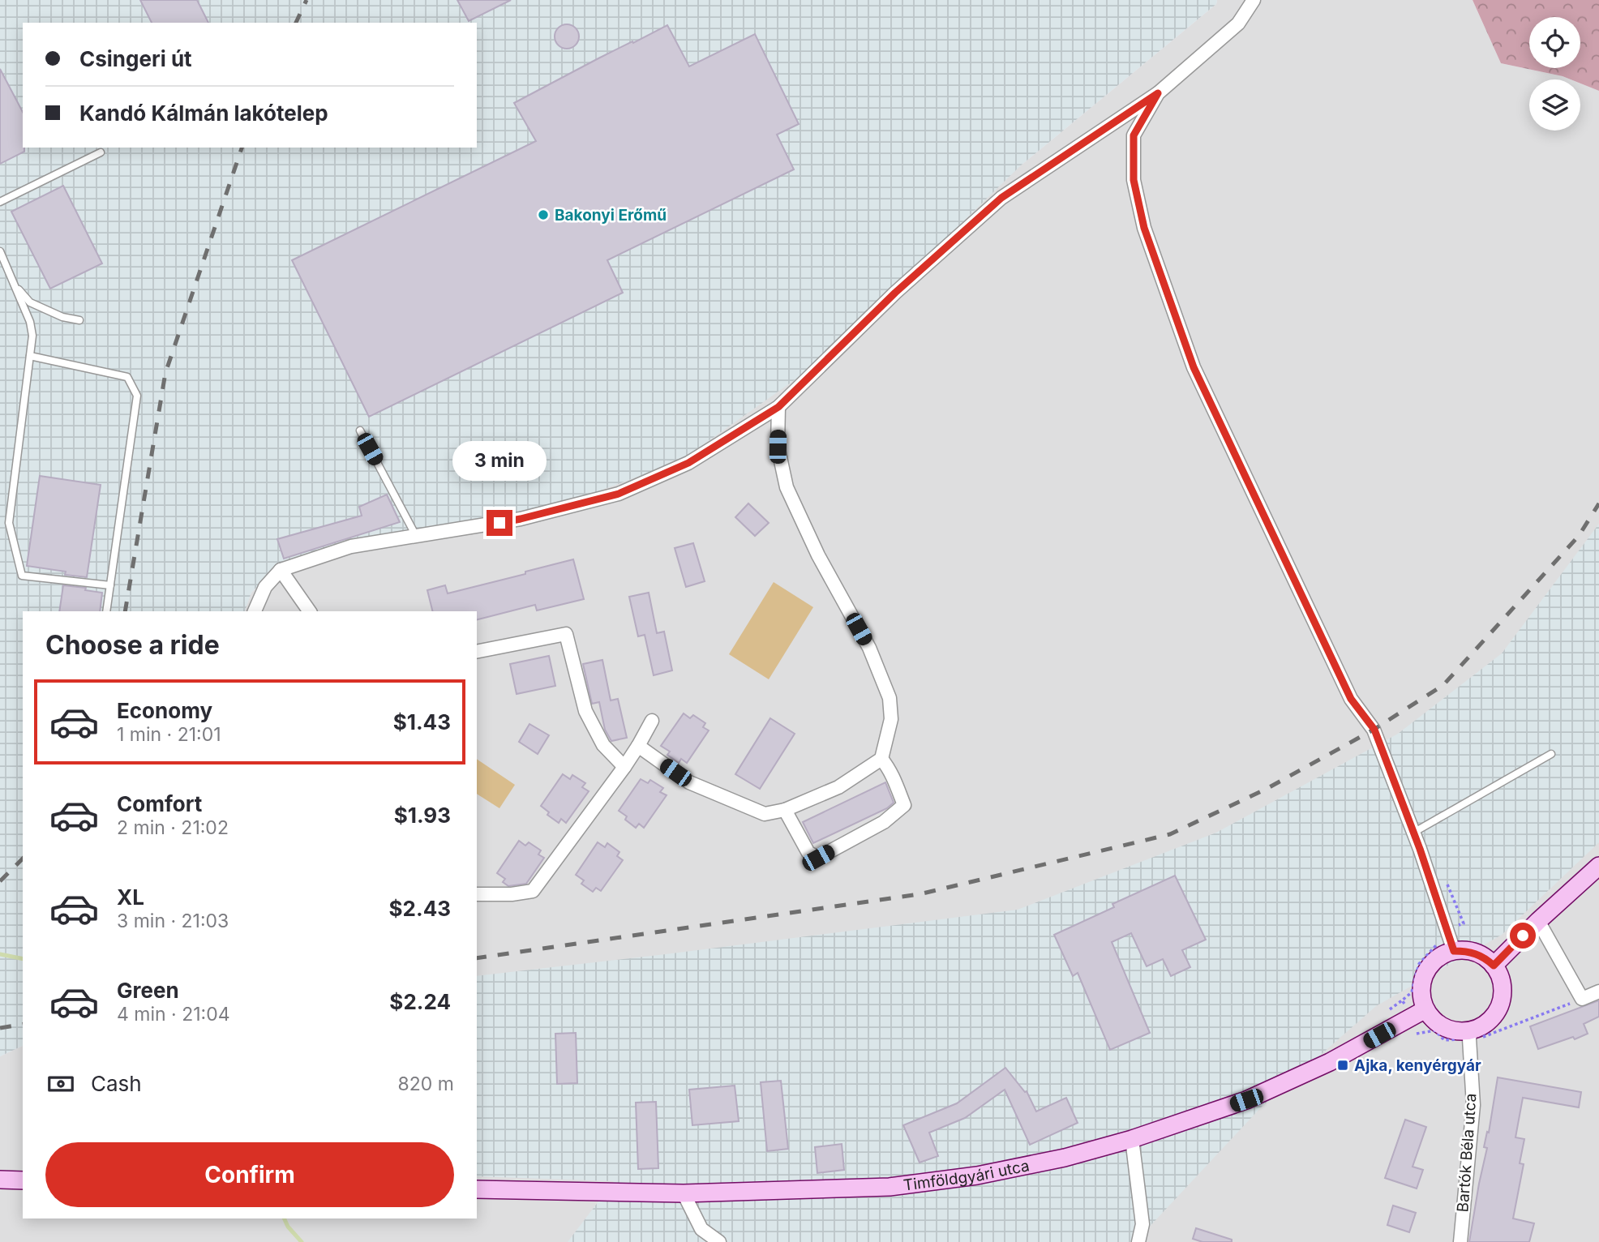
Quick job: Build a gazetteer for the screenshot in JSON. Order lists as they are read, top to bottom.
{
  "streets": {
    "main road": ["Timföldgyári utca"],
    "street": ["Bartók Béla utca"]
  },
  "crossings": [
    ["Bartók Béla utca", "Timföldgyári utca"]
  ],
  "places": {
    "other": ["Bakonyi Erőmű"],
    "transit": ["Ajka, kenyérgyár"]
  },
  "page": {
    "banner": ["Csingeri út", "Kandó Kálmán lakótelep"],
    "bubble": "3 min",
    "heading": "Choose a ride",
    "list": [
      {
        "name": "Economy",
        "note": "1 min · 21:01",
        "value": "$1.43"
      },
      {
        "name": "Comfort",
        "note": "2 min · 21:02",
        "value": "$1.93"
      },
      {
        "name": "XL",
        "note": "3 min · 21:03",
        "value": "$2.43"
      },
      {
        "name": "Green",
        "note": "4 min · 21:04",
        "value": "$2.24"
      }
    ],
    "pay": ["Cash", "820 m"],
    "buttons": "Confirm"
  }
}
